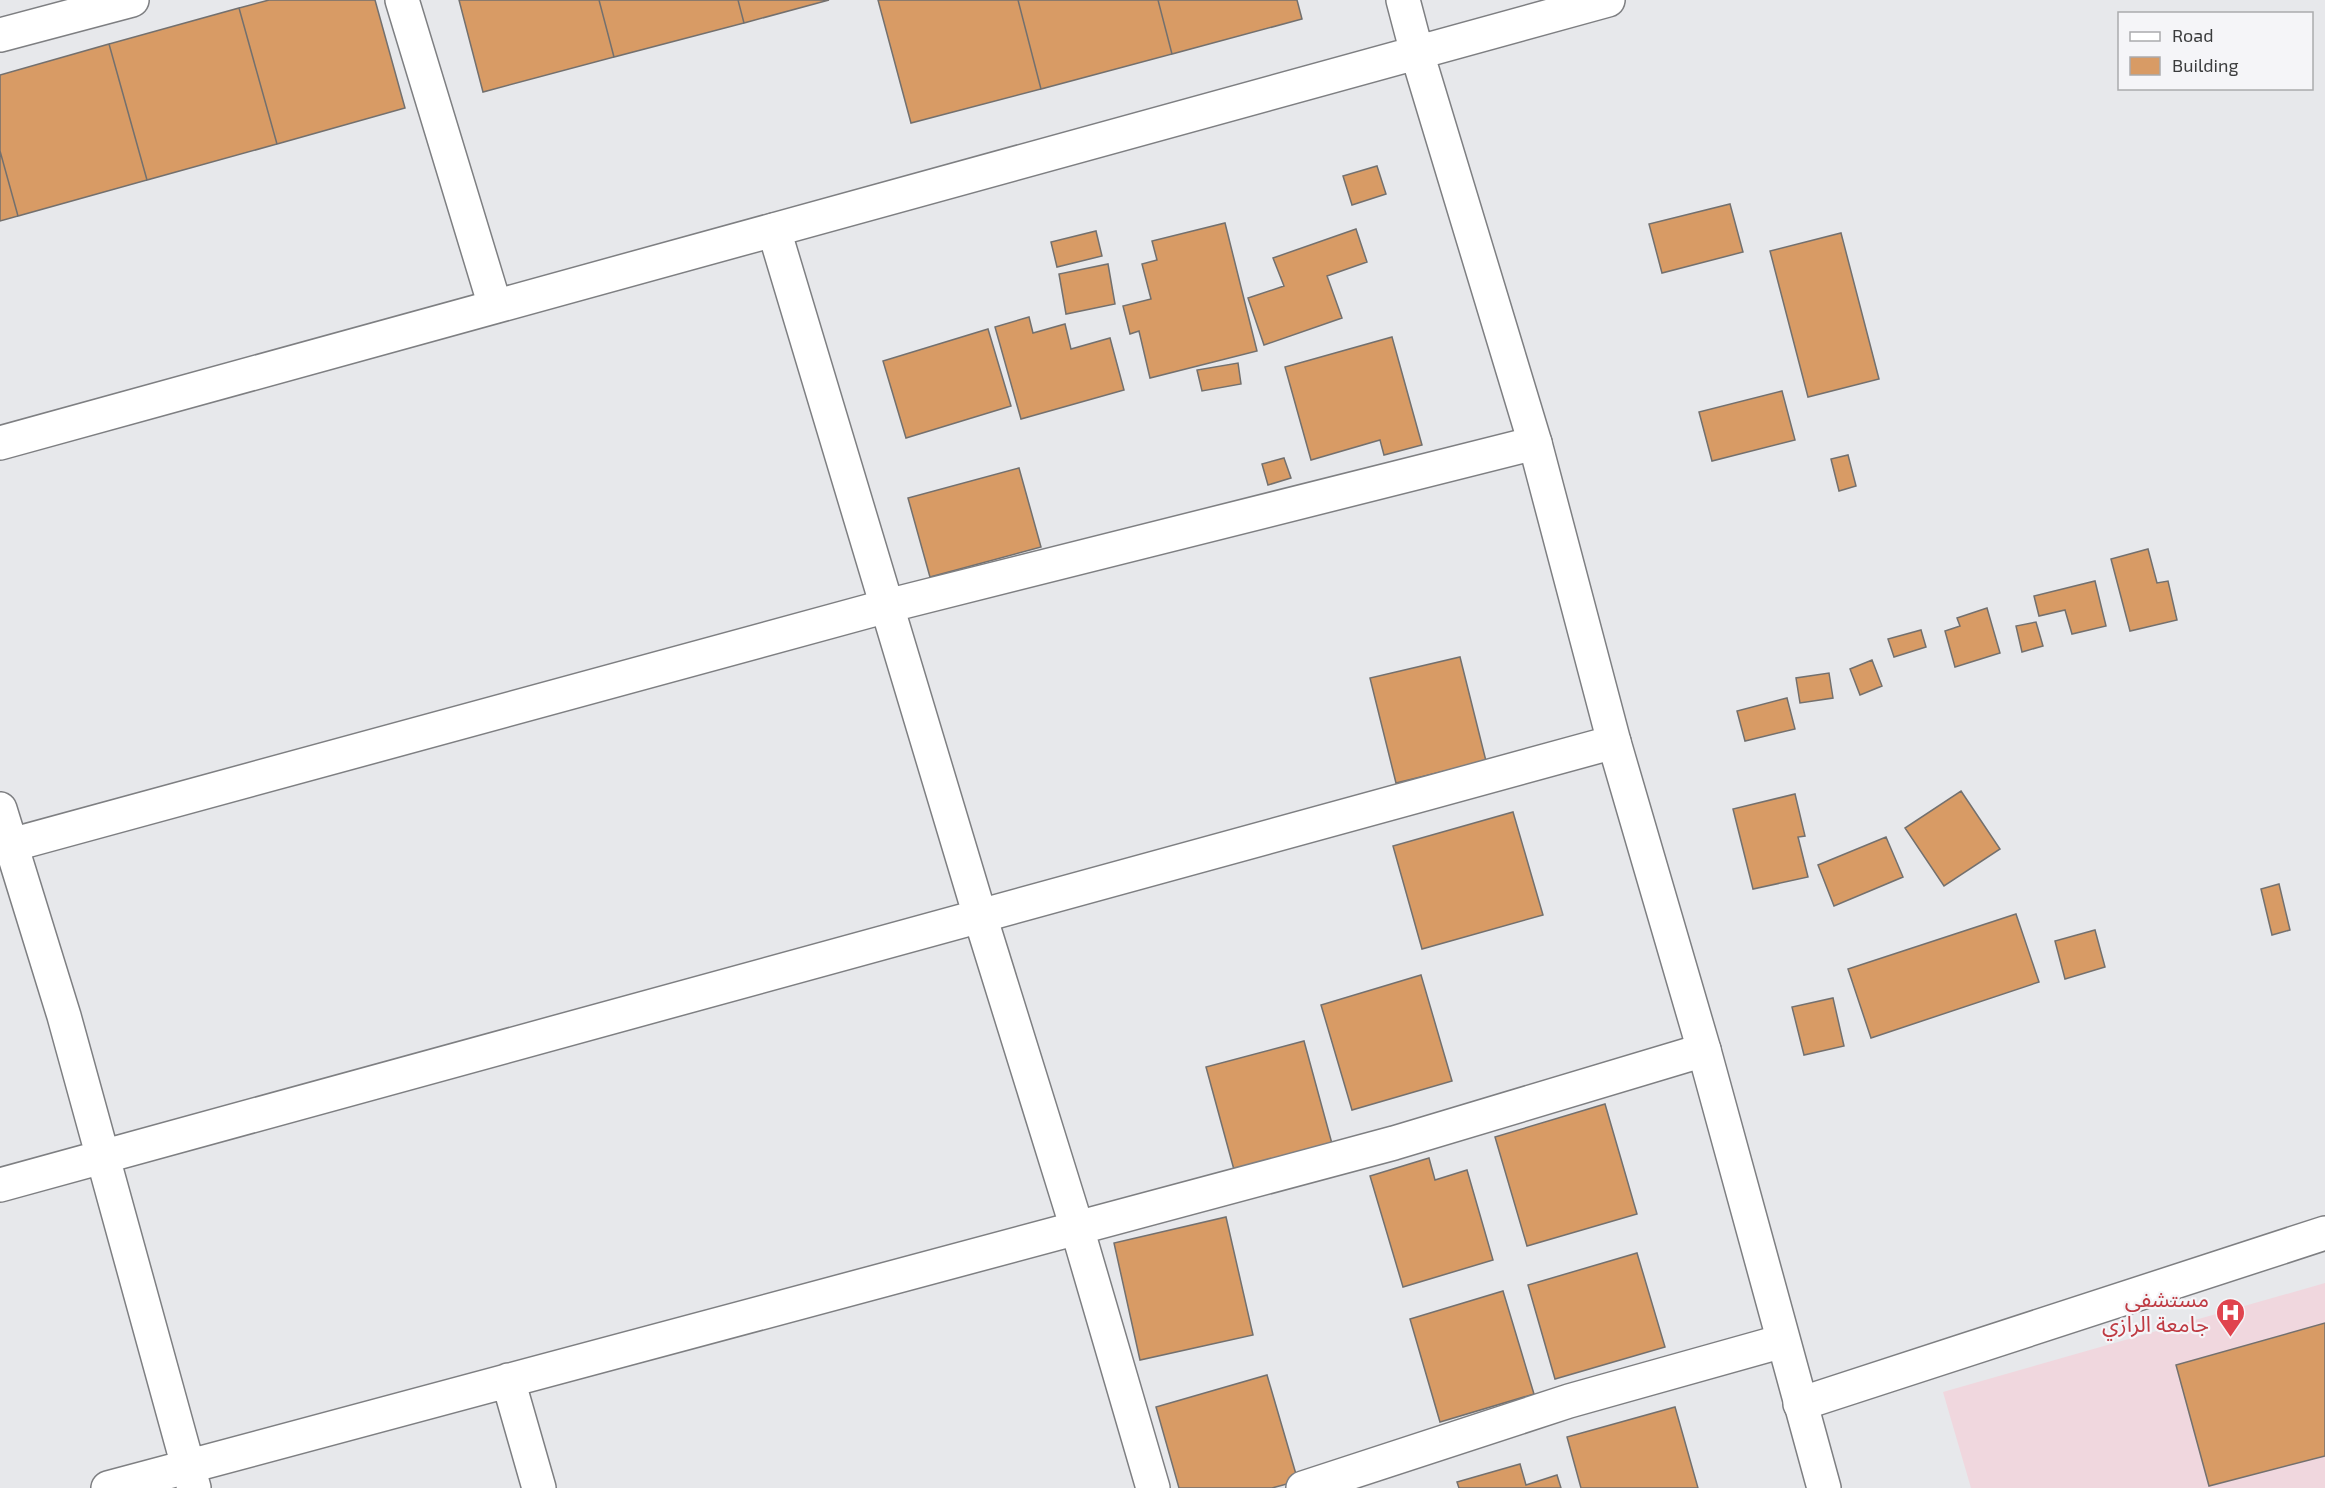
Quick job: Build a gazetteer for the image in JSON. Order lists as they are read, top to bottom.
{
  "places": {
    "hospital": ["مستشفى جامعة الرازي"]
  },
  "legend": ["Road", "Building"]
}
